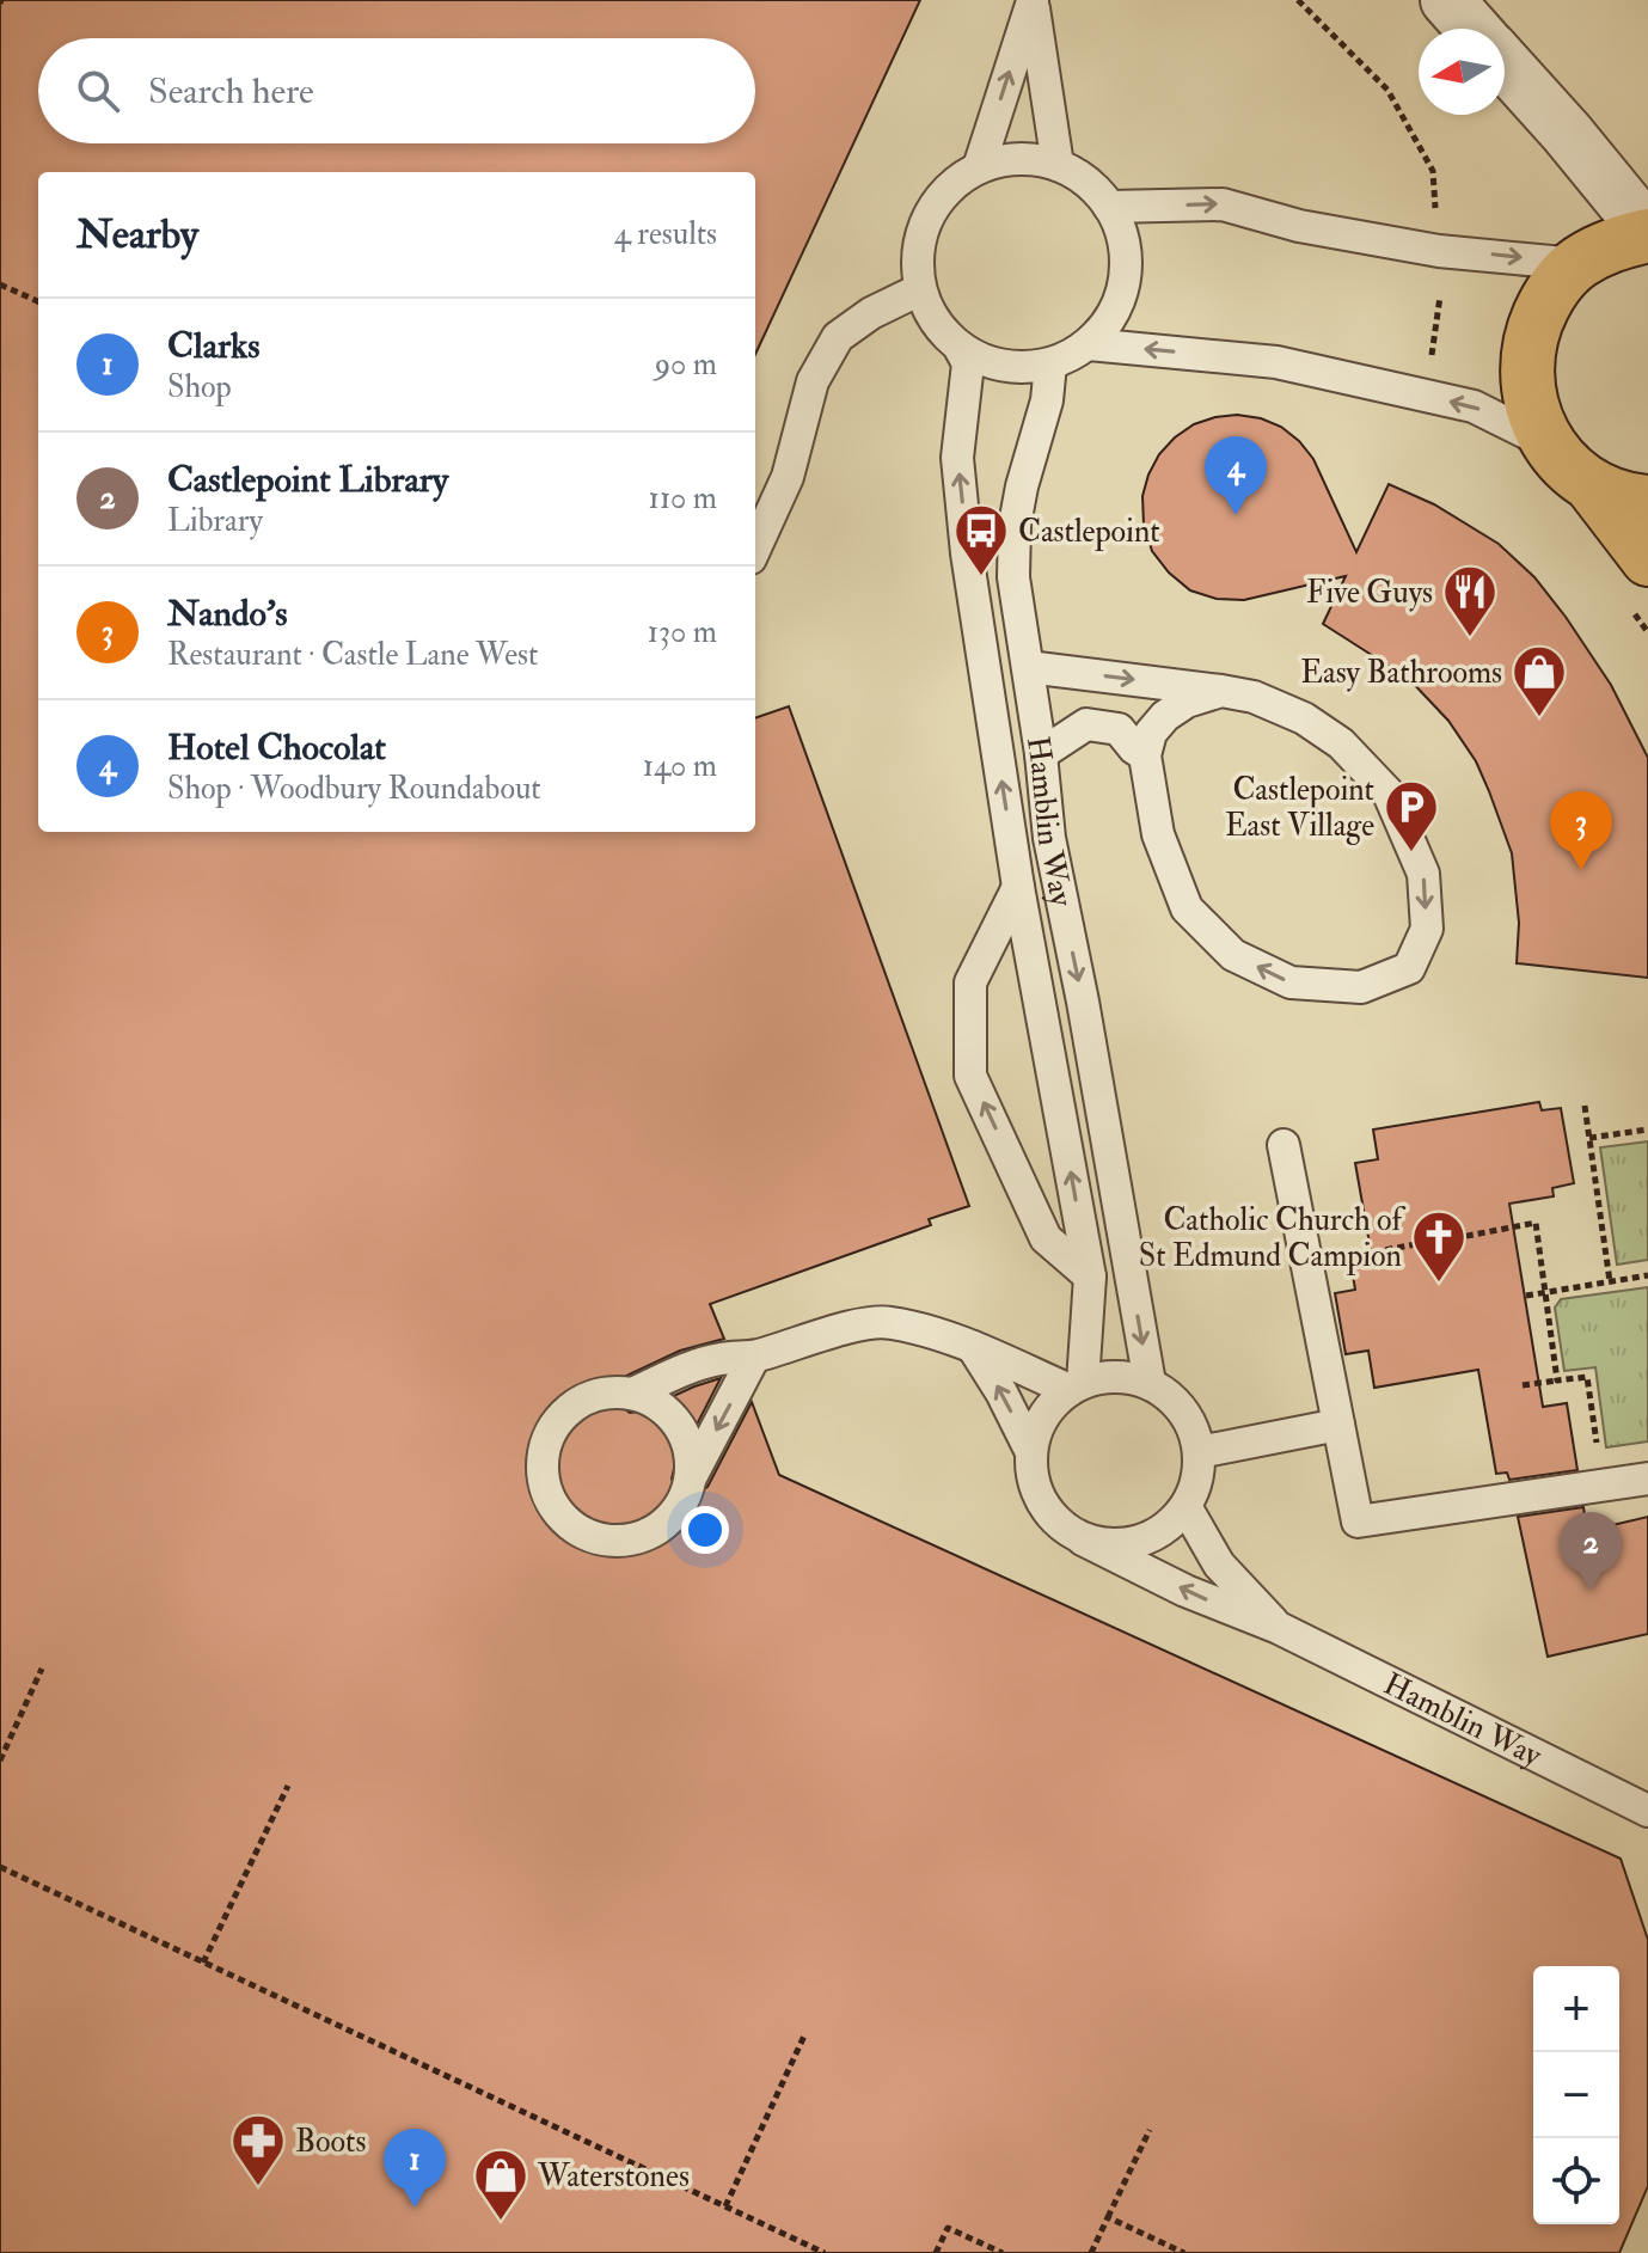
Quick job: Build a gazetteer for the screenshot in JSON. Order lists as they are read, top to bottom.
{
  "streets": {
    "lane": ["Hamblin Way"]
  },
  "places": {
    "bus stop": ["Castlepoint"],
    "restaurant": ["Five Guys"],
    "shop": ["Easy Bathrooms", "Waterstones"],
    "parking": ["Castlepoint East Village"],
    "church": ["Catholic Church of St Edmund Campion"],
    "pharmacy": ["Boots"]
  },
  "north": "left",
  "page": {
    "search": "Search here",
    "heading": ["Nearby", "4 results"],
    "list": [
      {
        "mark": "1",
        "name": "Clarks",
        "note": "Shop",
        "value": "90 m"
      },
      {
        "mark": "2",
        "name": "Castlepoint Library",
        "note": "Library",
        "value": "110 m"
      },
      {
        "mark": "3",
        "name": "Nando's",
        "note": "Restaurant · Castle Lane West",
        "value": "130 m"
      },
      {
        "mark": "4",
        "name": "Hotel Chocolat",
        "note": "Shop · Woodbury Roundabout",
        "value": "140 m"
      }
    ],
    "pins": [
      "4",
      "3",
      "2",
      "1"
    ],
    "map_buttons": ["+", "−"]
  }
}
